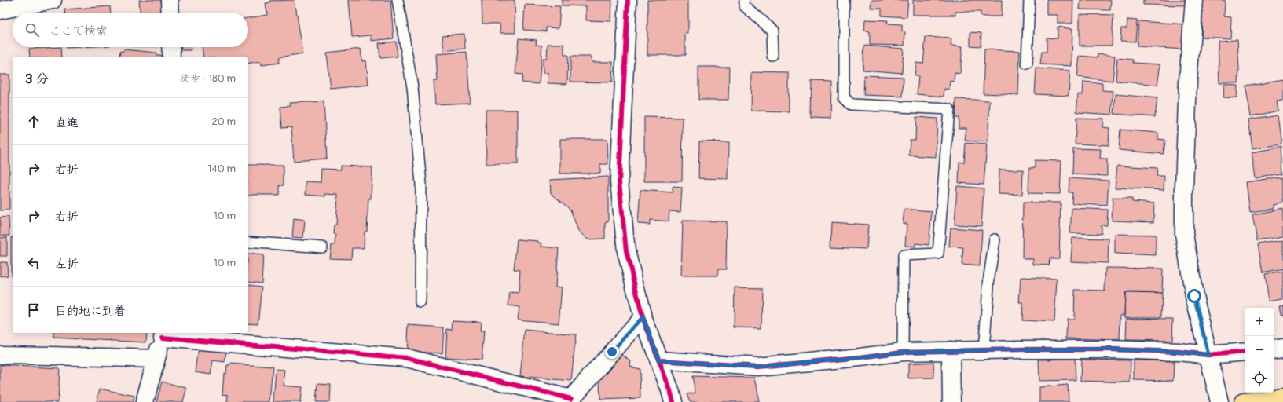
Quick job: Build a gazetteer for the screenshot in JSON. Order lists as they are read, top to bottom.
{
  "page": {
    "search": "ここで検索",
    "heading": ["3 分", "徒歩 · 180 m"],
    "list": [
      ["直進", "20 m"],
      ["右折", "140 m"],
      ["右折", "10 m"],
      ["左折", "10 m"],
      "目的地に到着"
    ],
    "map_buttons": ["+", "−"]
  }
}
